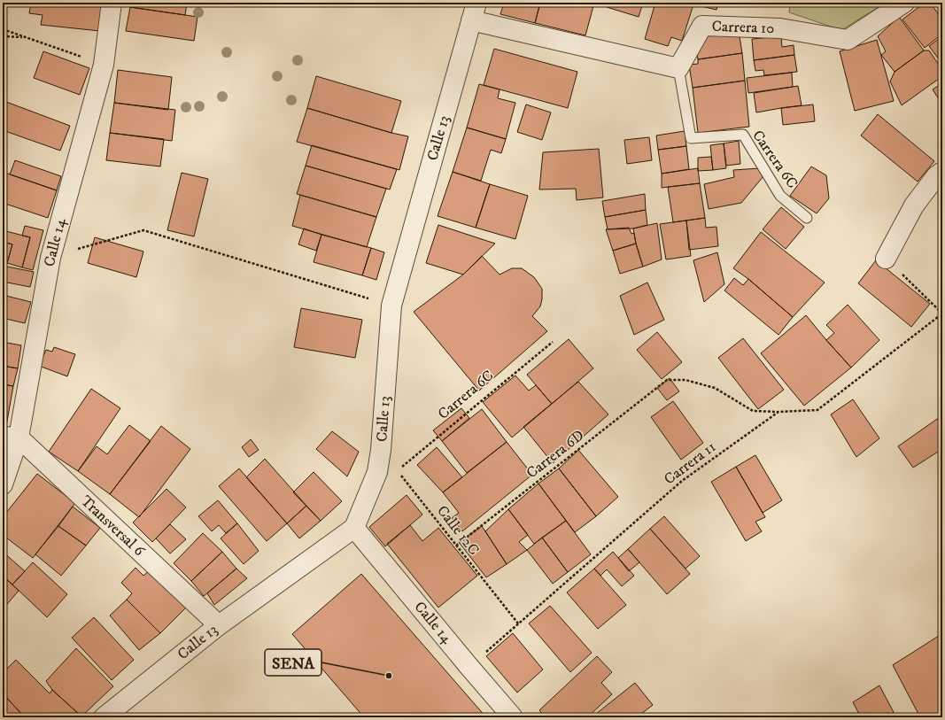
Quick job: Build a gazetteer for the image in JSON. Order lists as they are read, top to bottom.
{
  "streets": {
    "street": [
      "Carrera 10",
      "Calle 13",
      "Calle 14",
      "Transversal 6"
    ],
    "lane": ["Carrera 6C"],
    "path": ["Carrera 6D", "Carrera 11", "Calle 12C"]
  },
  "crossings": [
    ["Carrera 10", "Carrera 6C"],
    ["Calle 13", "Calle 14"],
    ["Calle 13", "Transversal 6"],
    ["Carrera 6C", "Calle 12C"],
    ["Calle 14", "Carrera 11"],
    ["Calle 14", "Transversal 6"],
    ["Carrera 6D", "Carrera 11"],
    ["Carrera 6D", "Calle 12C"],
    ["Carrera 11", "Calle 12C"]
  ],
  "places": ["SENA"]
}
